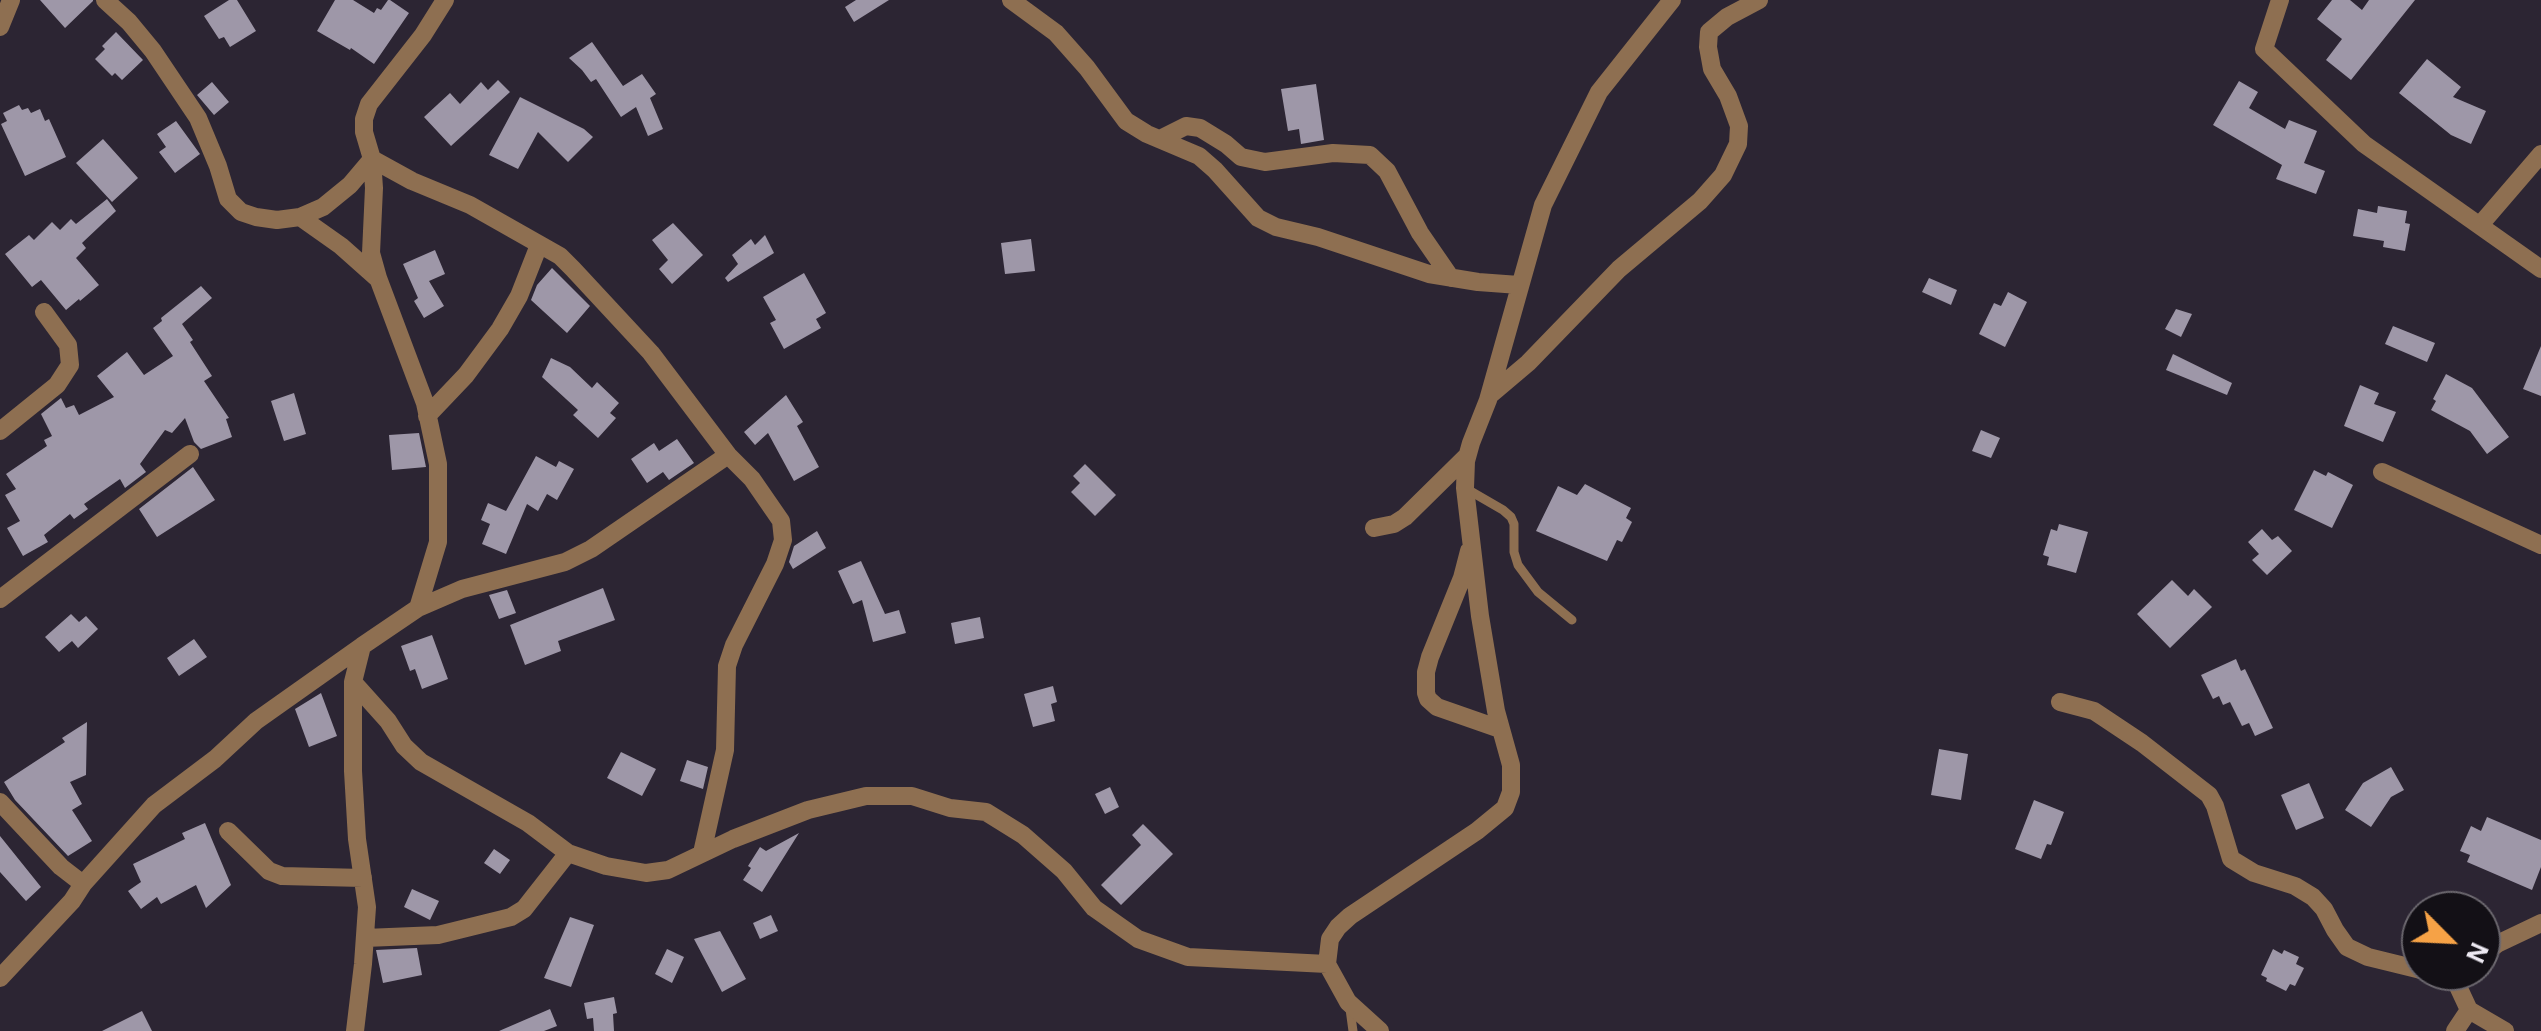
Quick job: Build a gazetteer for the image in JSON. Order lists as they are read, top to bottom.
{
  "north": "bottom right"
}
